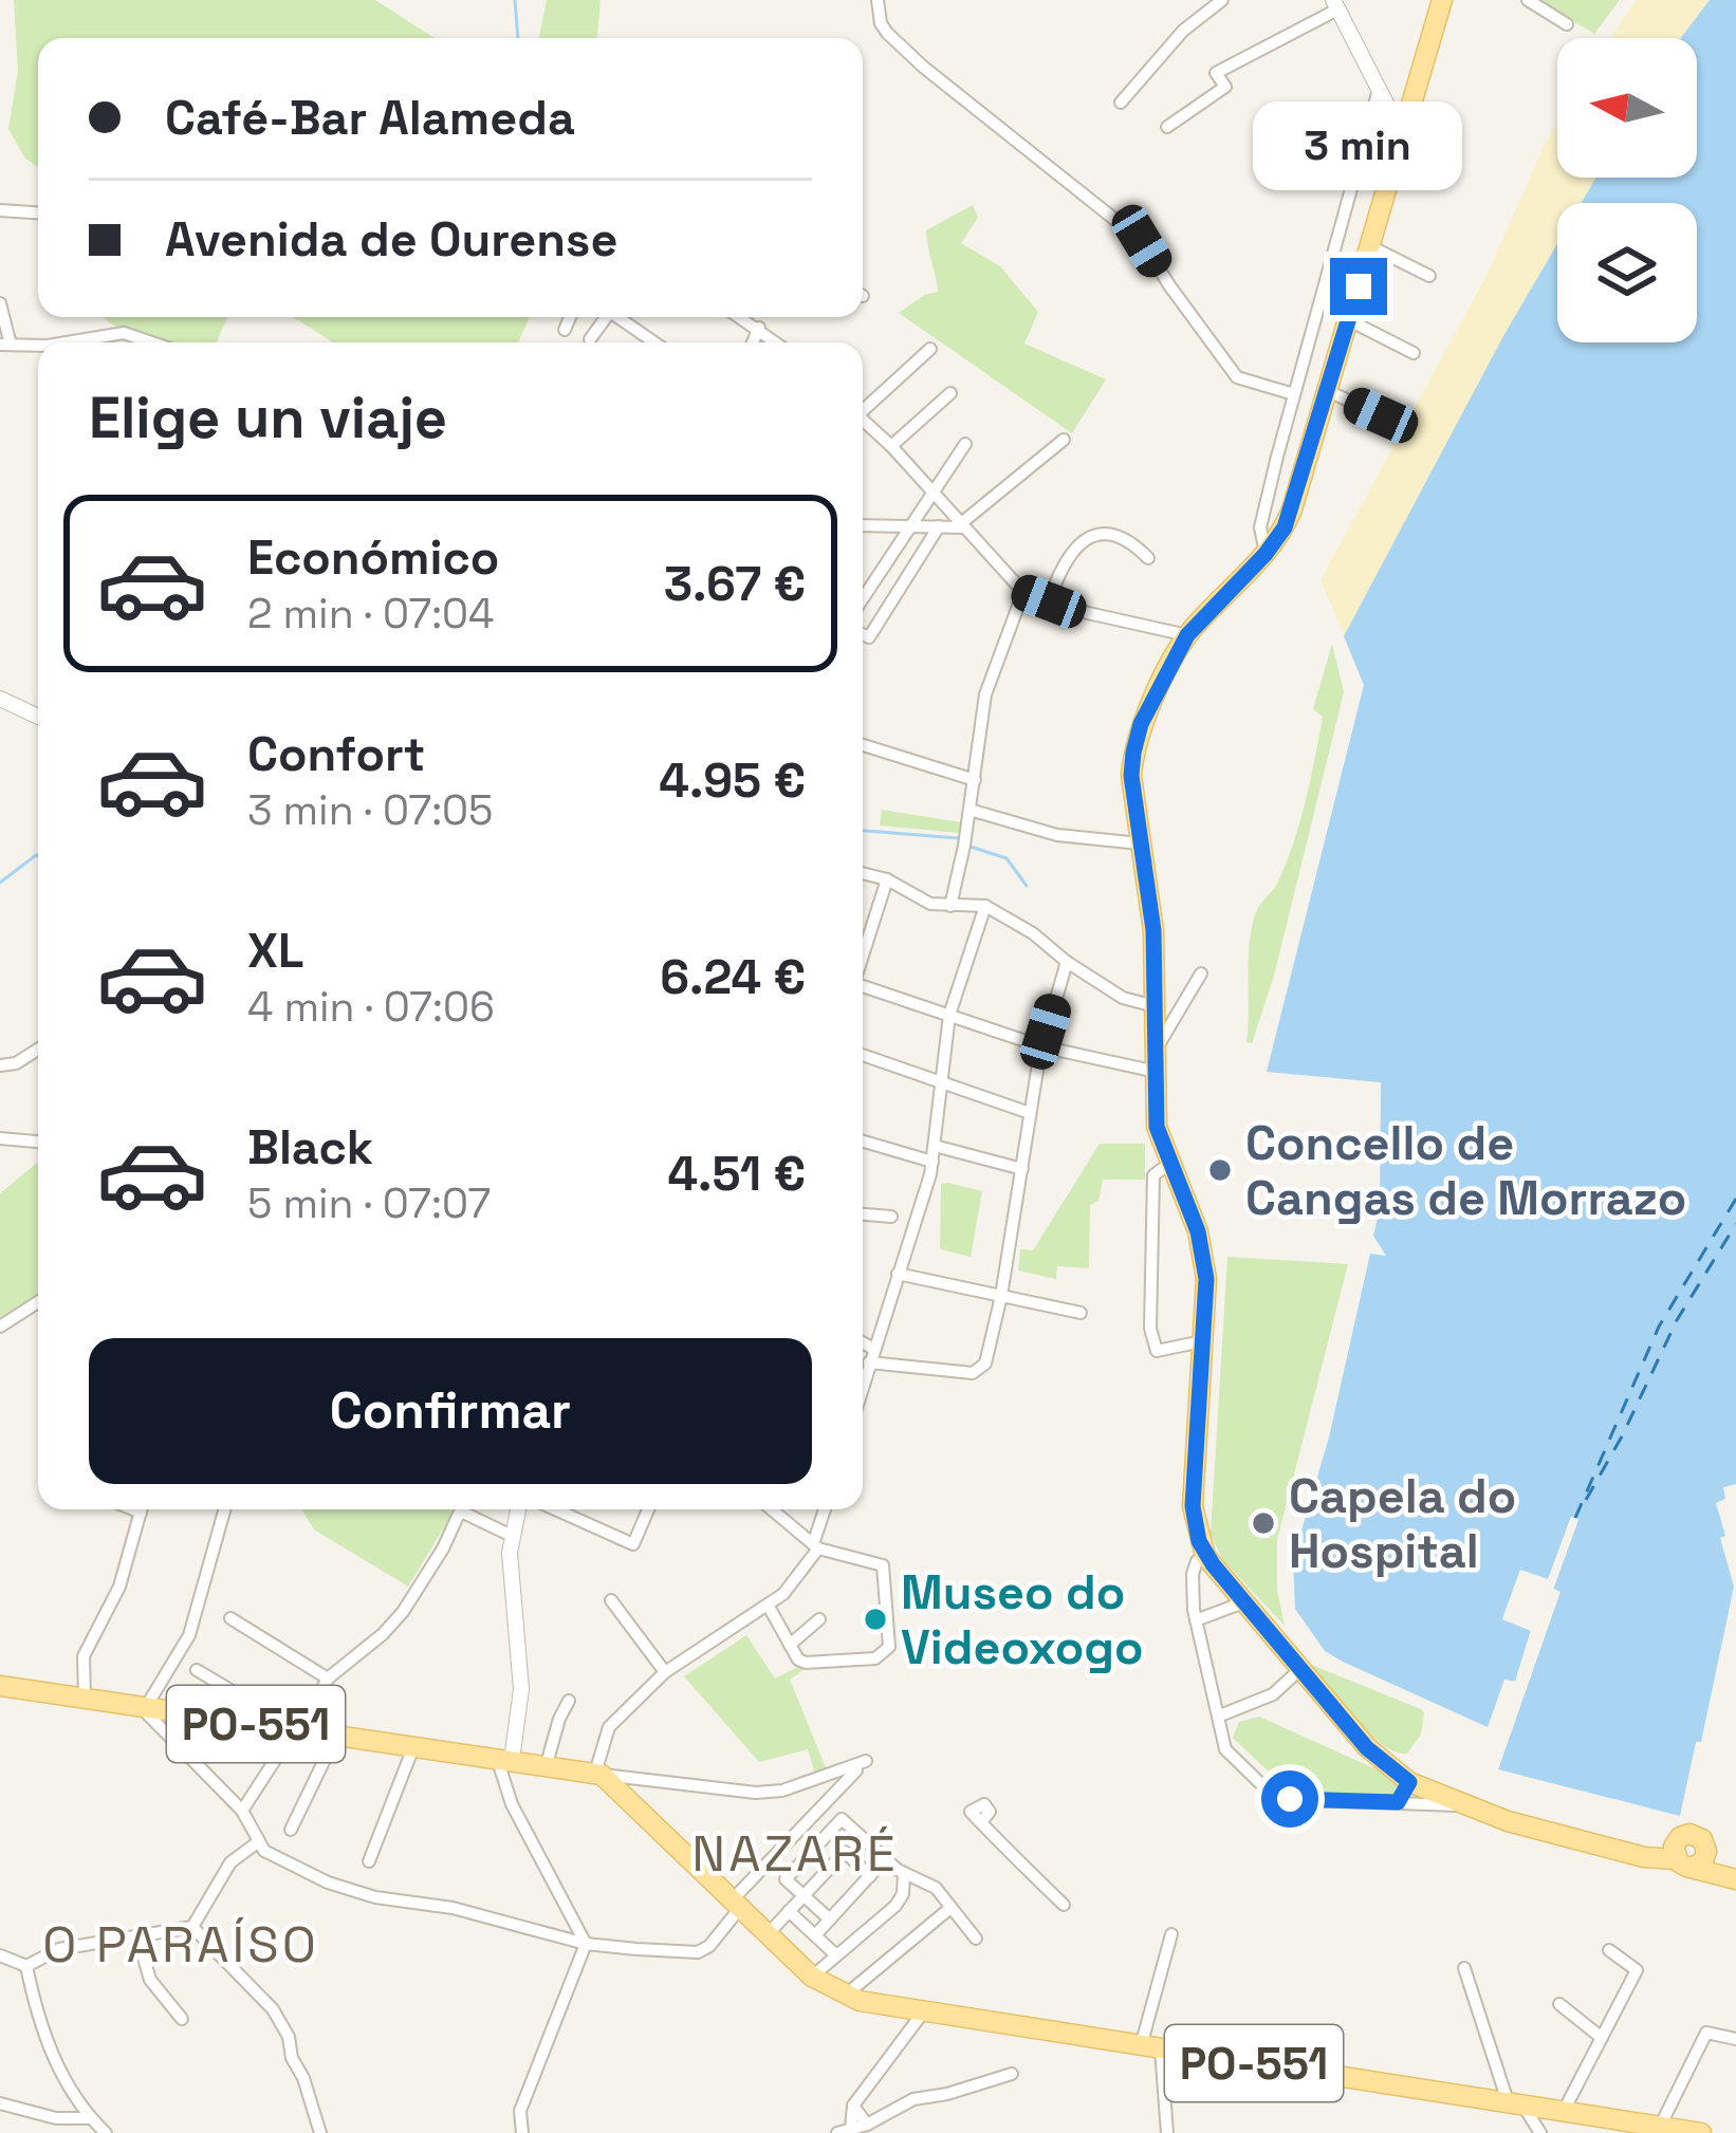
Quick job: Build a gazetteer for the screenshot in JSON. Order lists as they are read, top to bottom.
{
  "streets": {
    "main road": ["PO-551"]
  },
  "districts": ["NAZARÉ", "O PARAÍSO"],
  "places": ["Concello de Cangas de Morrazo", "Capela do Hospital", "Museo do Videoxogo"],
  "north": "left",
  "page": {
    "banner": ["Café-Bar Alameda", "Avenida de Ourense"],
    "bubble": "3 min",
    "heading": "Elige un viaje",
    "list": [
      {
        "name": "Económico",
        "note": "2 min · 07:04",
        "value": "3.67 €"
      },
      {
        "name": "Confort",
        "note": "3 min · 07:05",
        "value": "4.95 €"
      },
      {
        "name": "XL",
        "note": "4 min · 07:06",
        "value": "6.24 €"
      },
      {
        "name": "Black",
        "note": "5 min · 07:07",
        "value": "4.51 €"
      }
    ],
    "buttons": "Confirmar"
  }
}
